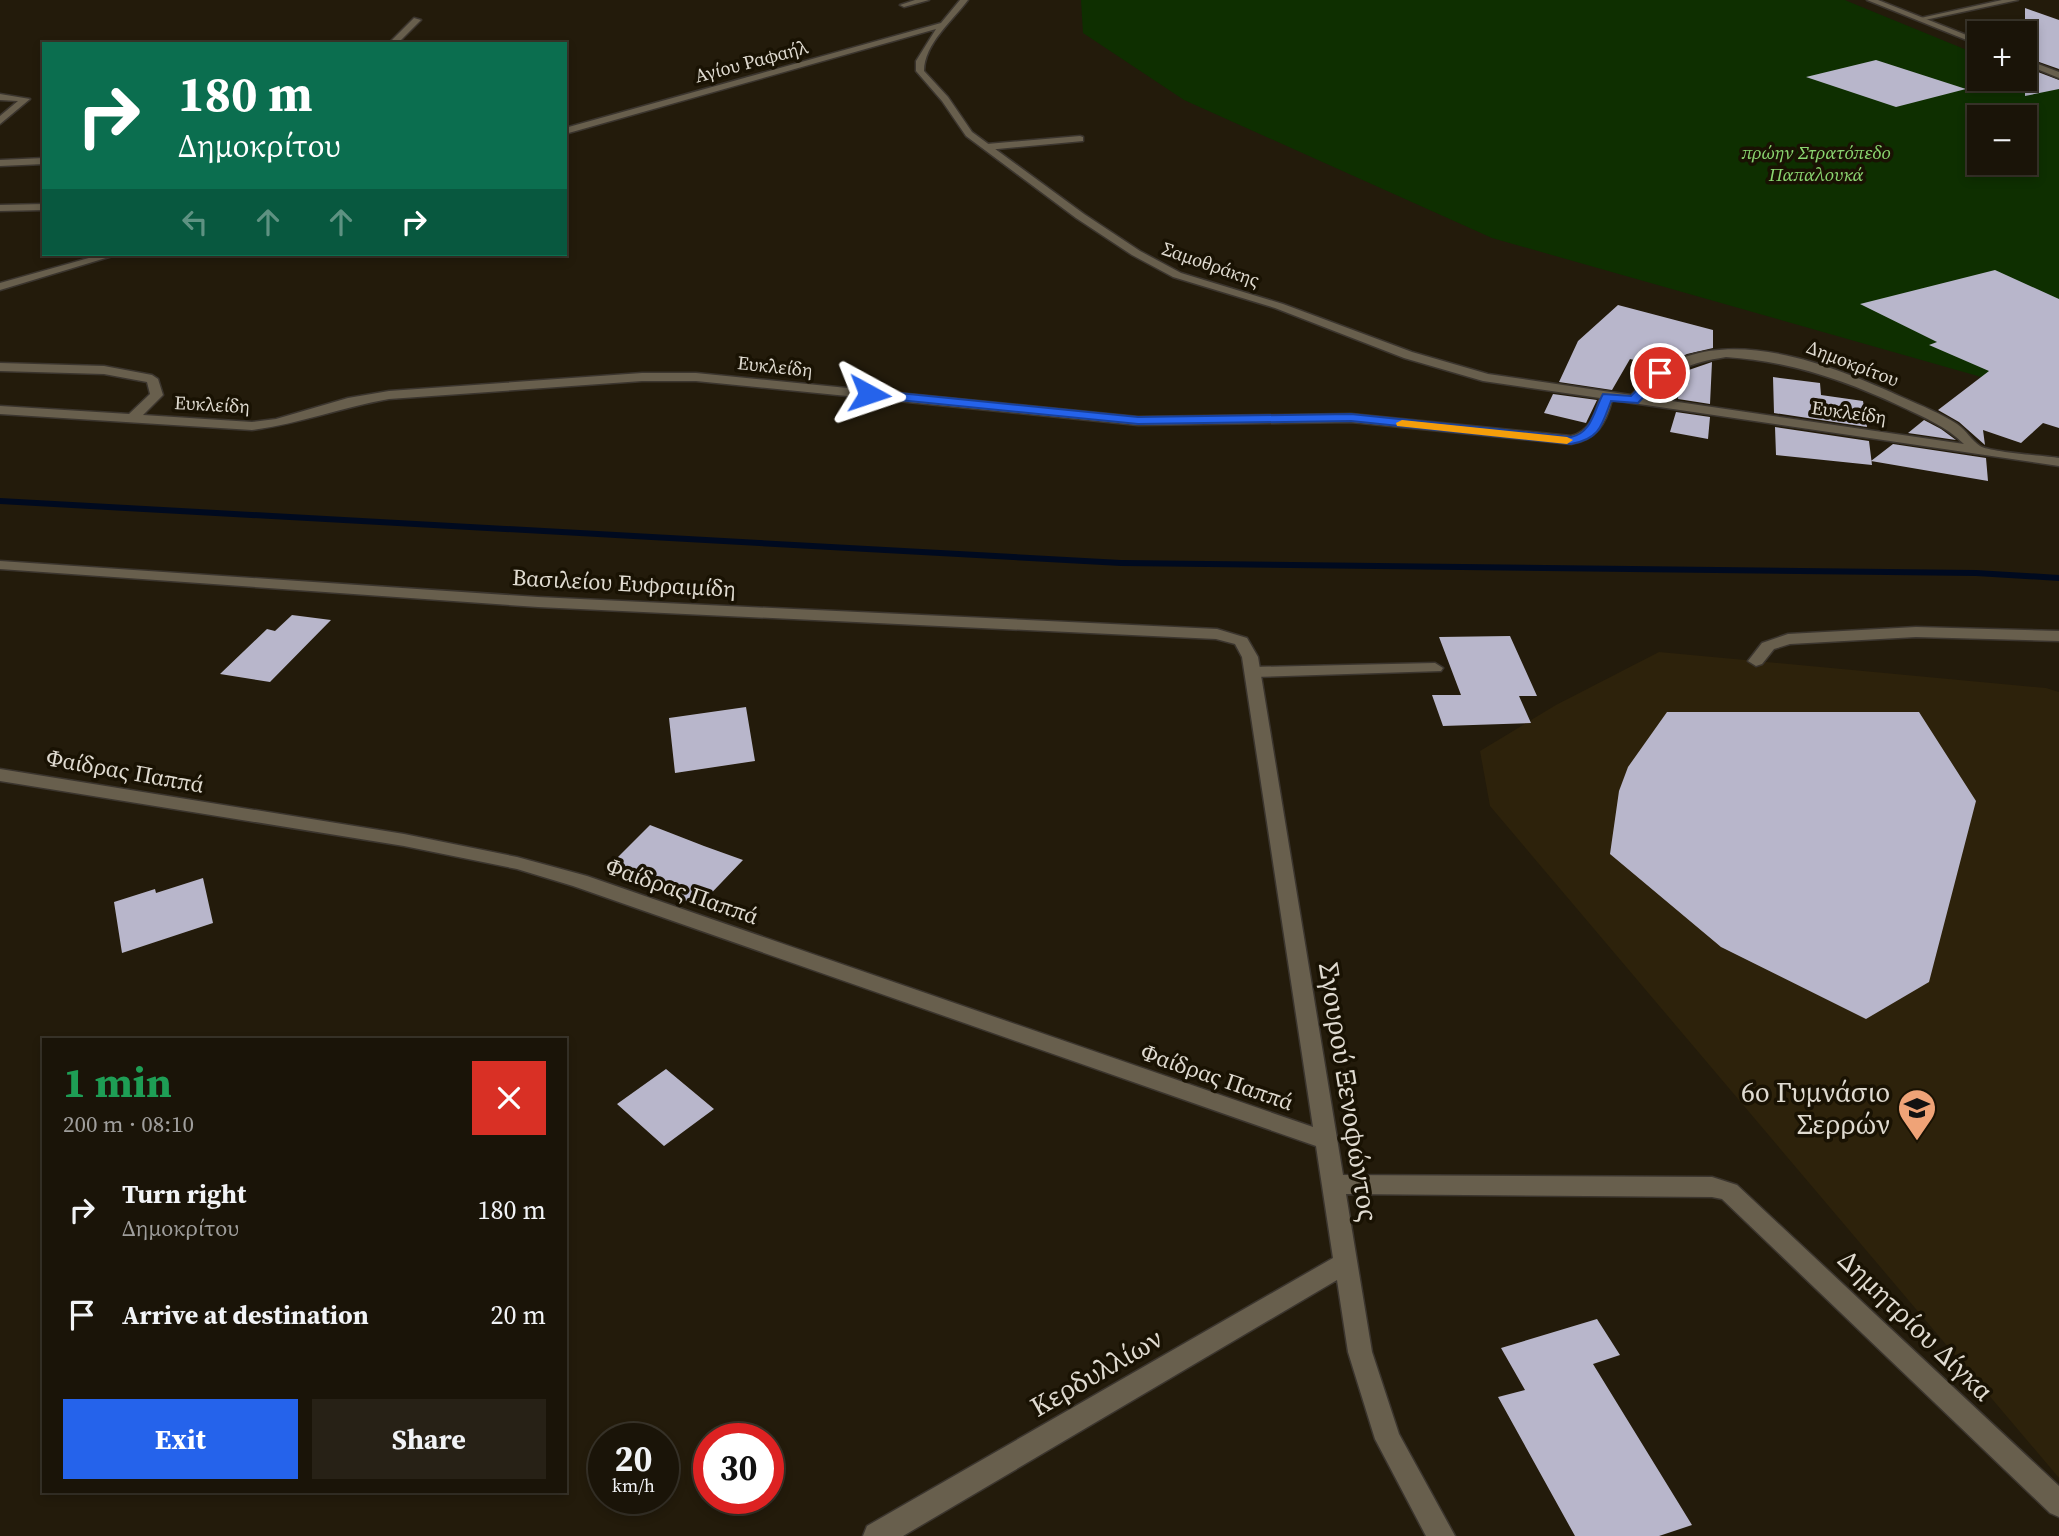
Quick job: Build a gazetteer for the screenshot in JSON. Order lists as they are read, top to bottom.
{
  "streets": {
    "street": [
      "Αγίου Ραφαήλ",
      "Σαμοθράκης",
      "Δημοκρίτου",
      "Ευκλείδη",
      "Βασιλείου Ευφραιμίδη",
      "Φαίδρας Παππά",
      "Σγουρού Ξενοφώντος",
      "Δημητρίου Δίγκα",
      "Κερδυλλίων"
    ]
  },
  "crossings": [
    ["Αγίου Ραφαήλ", "Σαμοθράκης"],
    ["Σαμοθράκης", "Δημοκρίτου"],
    ["Σαμοθράκης", "Ευκλείδη"],
    ["Δημοκρίτου", "Ευκλείδη"],
    ["Βασιλείου Ευφραιμίδη", "Σγουρού Ξενοφώντος"],
    ["Φαίδρας Παππά", "Σγουρού Ξενοφώντος"],
    ["Σγουρού Ξενοφώντος", "Δημητρίου Δίγκα"],
    ["Σγουρού Ξενοφώντος", "Κερδυλλίων"]
  ],
  "parks": ["πρώην Στρατόπεδο Παπαλουκά"],
  "places": {
    "school or university": ["6ο Γυμνάσιο Σερρών"]
  },
  "page": {
    "map_buttons": ["+", "−"],
    "turn": ["180 m", "Δημοκρίτου"],
    "heading": ["1 min", "200 m · 08:10"],
    "list": [
      {
        "name": "Turn right",
        "note": "Δημοκρίτου",
        "value": "180 m"
      },
      {
        "name": "Arrive at destination",
        "value": "20 m"
      }
    ],
    "buttons": ["Exit", "Share"],
    "speed": "20 km/h",
    "limit": "30"
  }
}
